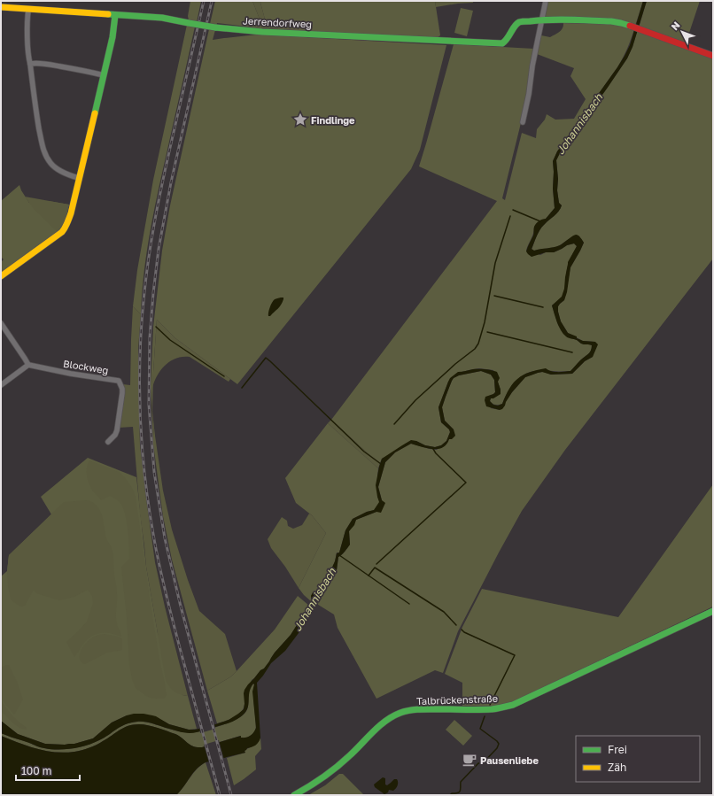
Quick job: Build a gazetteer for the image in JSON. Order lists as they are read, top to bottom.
{
  "streets": {
    "street": ["Jerrendorfweg", "Blockweg", "Talbrückenstraße"]
  },
  "water": ["Johannisbach"],
  "places": {
    "place": ["Findlinge"],
    "cafe": ["Pausenliebe"]
  },
  "legend": ["Frei", "Zäh"],
  "scale_bar": "100 m",
  "north": "top left"
}
